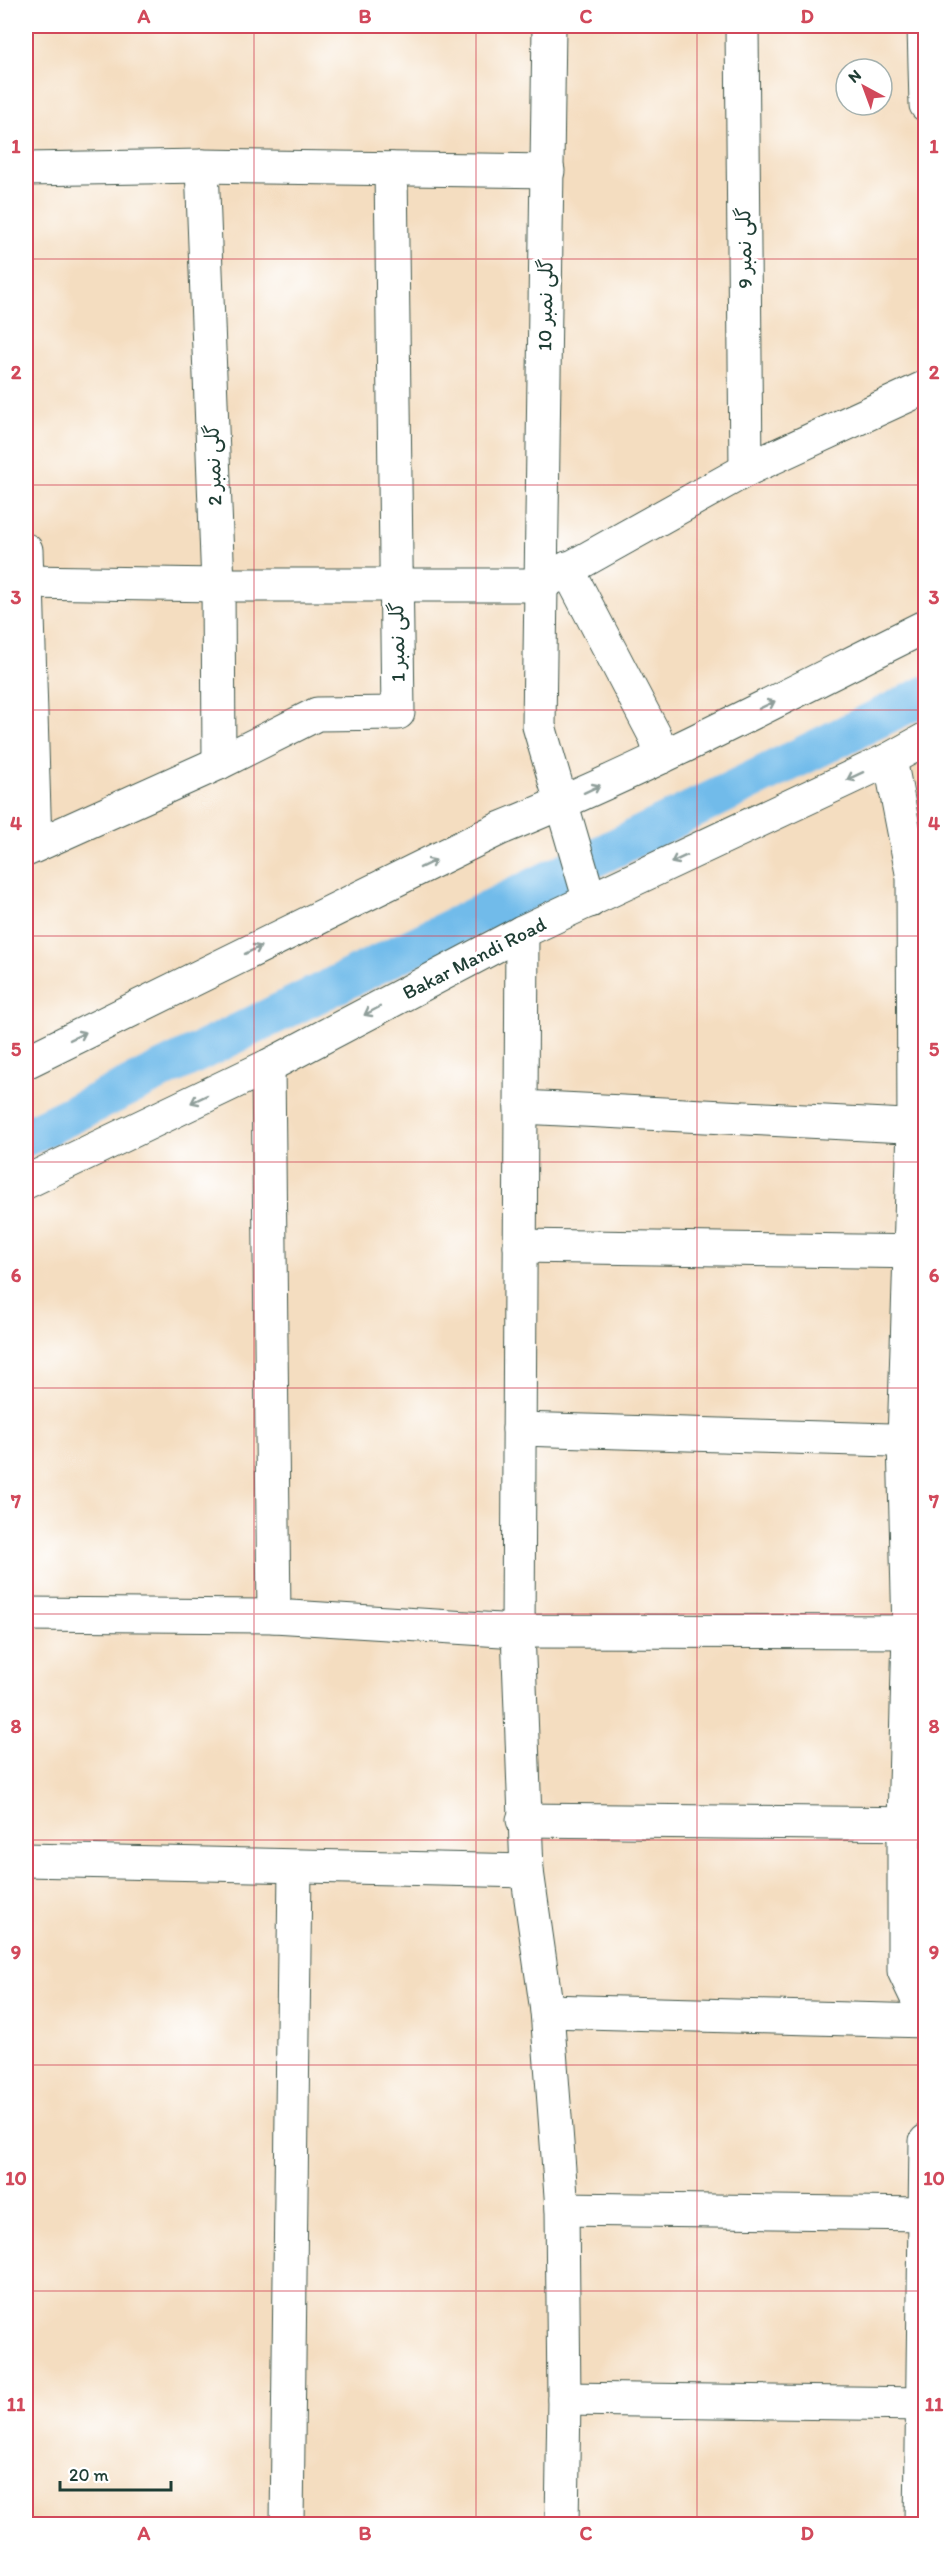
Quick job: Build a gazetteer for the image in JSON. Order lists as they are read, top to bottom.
{
  "streets": {
    "street": [
      "گلی نمبر 9",
      "گلی نمبر 10",
      "گلی نمبر 2",
      "گلی نمبر 1",
      "Bakar Mandi Road"
    ]
  },
  "crossings": [
    ["گلی نمبر 10", "Bakar Mandi Road"],
    ["گلی نمبر 2", "گلی نمبر 1"]
  ],
  "scale_bar": "20 m",
  "north": "top left",
  "grid": {
    "columns": [
      "A",
      "B",
      "C",
      "D"
    ],
    "rows": [
      "1",
      "2",
      "3",
      "4",
      "5",
      "6",
      "7",
      "8",
      "9",
      "10",
      "11"
    ]
  }
}
